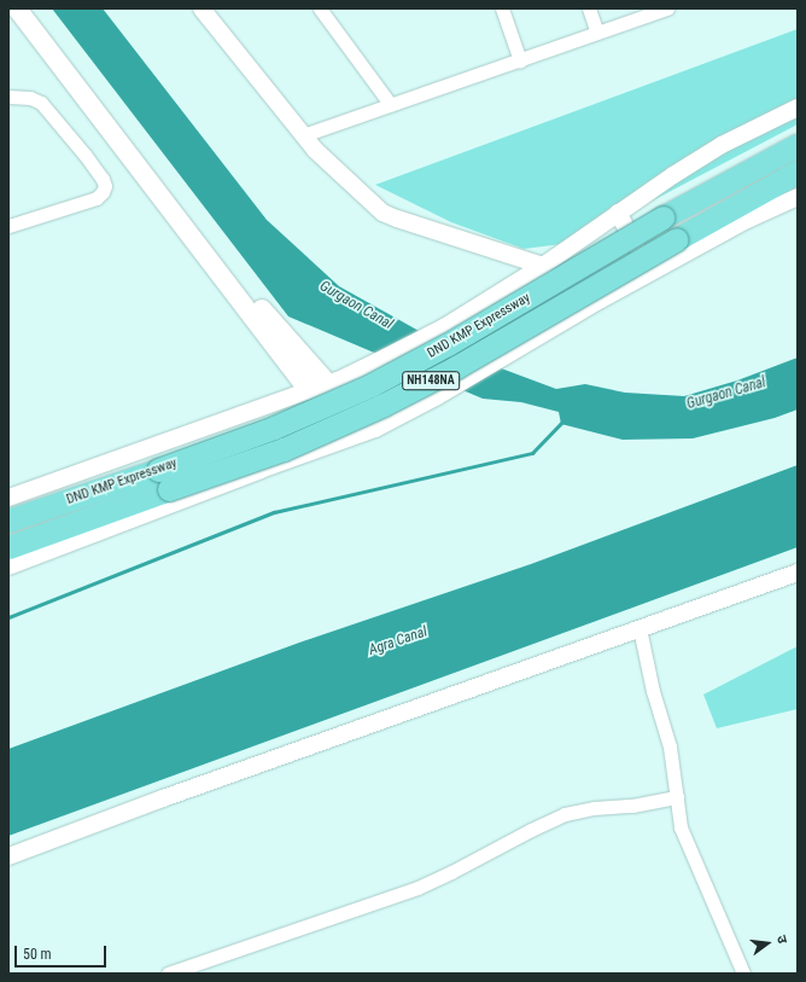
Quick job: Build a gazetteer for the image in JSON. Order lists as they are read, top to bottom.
{
  "streets": {
    "highway": ["DND KMP Expressway", "NH148NA"]
  },
  "water": ["Gurgaon Canal", "Agra Canal"],
  "scale_bar": "50 m",
  "north": "right"
}
